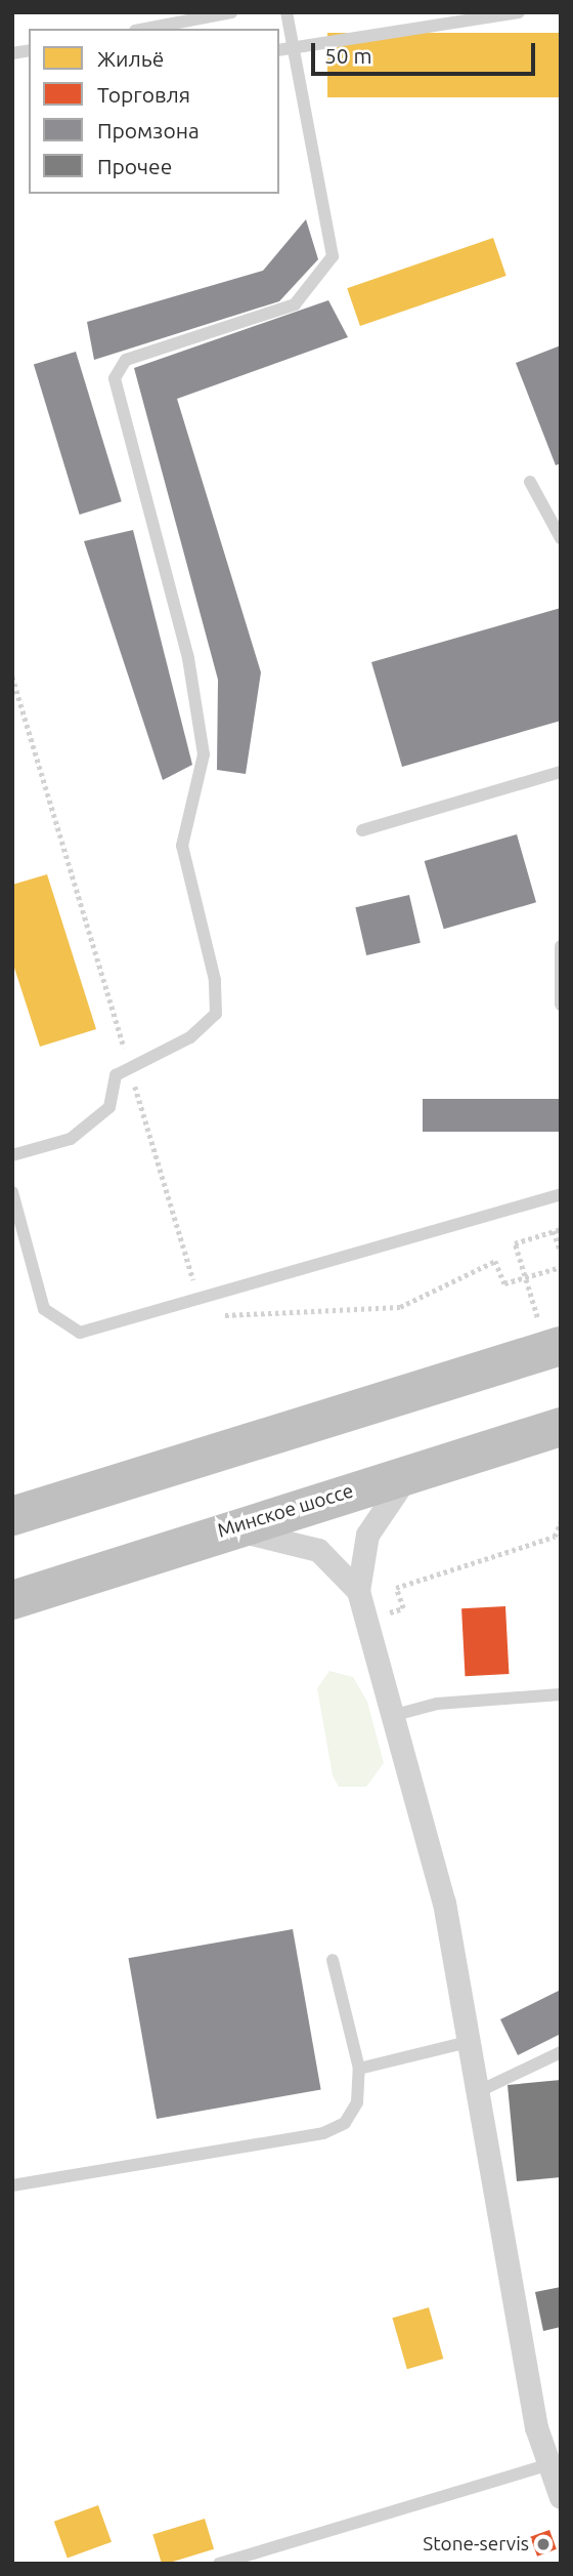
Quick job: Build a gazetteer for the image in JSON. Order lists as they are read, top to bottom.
{
  "streets": {
    "highway": ["Минское шоссе"]
  },
  "places": ["Stone-servis"],
  "legend": [
    "Жильё",
    "Торговля",
    "Промзона",
    "Прочее"
  ],
  "scale_bar": "50 m"
}
